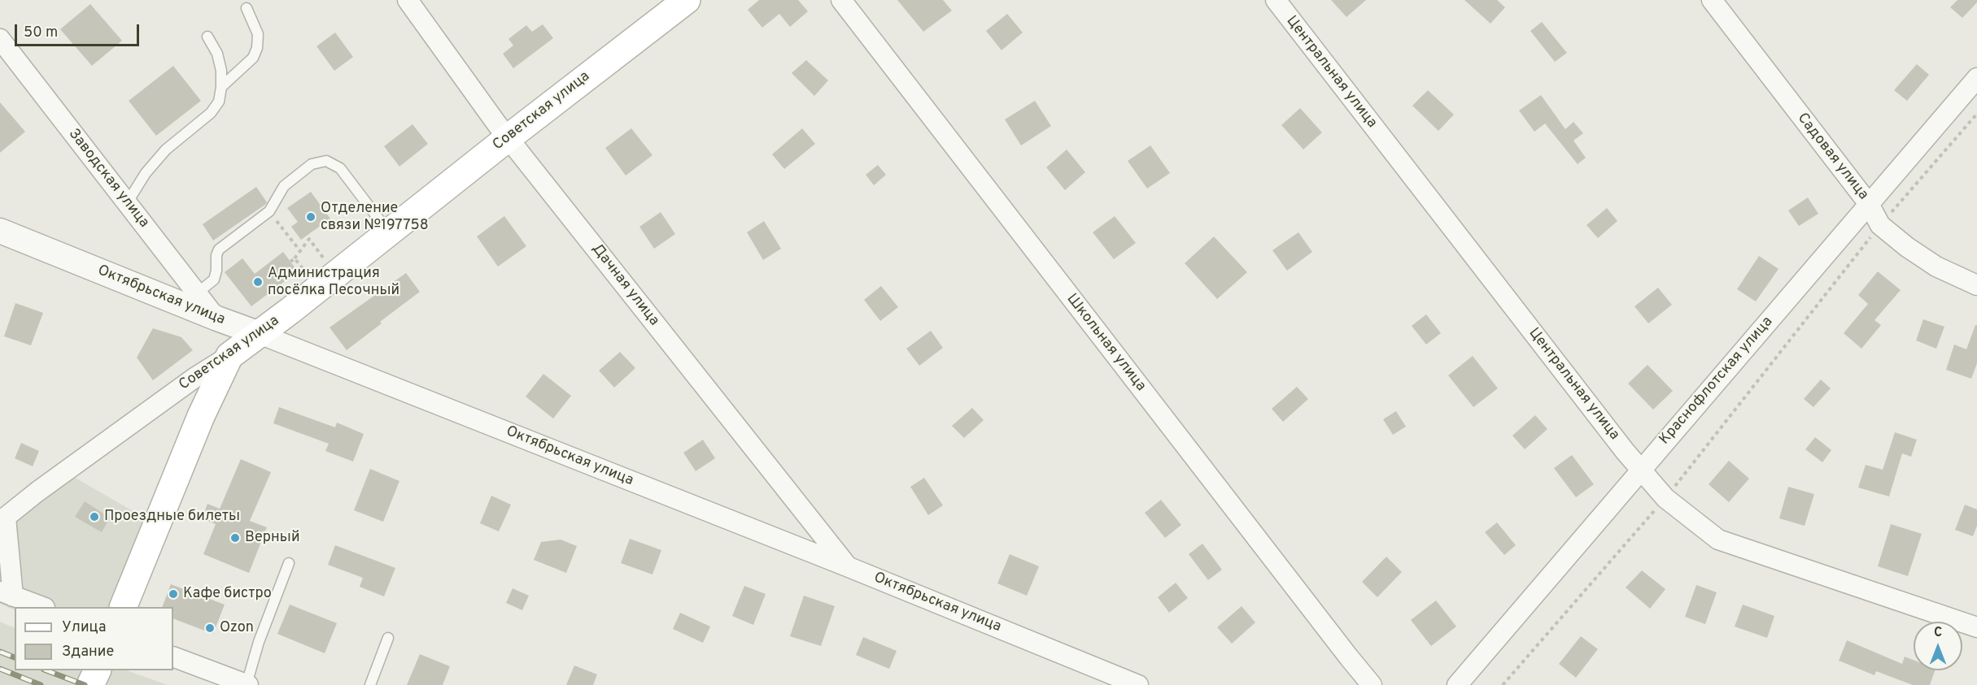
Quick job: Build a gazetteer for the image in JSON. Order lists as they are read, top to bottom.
{
  "streets": {
    "main road": ["Советская улица"],
    "street": [
      "Центральная улица",
      "Садовая улица",
      "Заводская улица",
      "Дачная улица",
      "Октябрьская улица",
      "Школьная улица",
      "Краснофлотская улица"
    ]
  },
  "crossings": [
    ["Центральная улица", "Краснофлотская улица"],
    ["Советская улица", "Дачная улица"],
    ["Советская улица", "Октябрьская улица"],
    ["Садовая улица", "Краснофлотская улица"],
    ["Заводская улица", "Октябрьская улица"],
    ["Дачная улица", "Октябрьская улица"]
  ],
  "places": [
    "Отделение связи №197758",
    "Администрация посёлка Песочный",
    "Проездные билеты",
    "Верный",
    "Кафе бистро",
    "Ozon"
  ],
  "legend": ["Улица", "Здание"],
  "scale_bar": "50 m",
  "north": "top"
}
